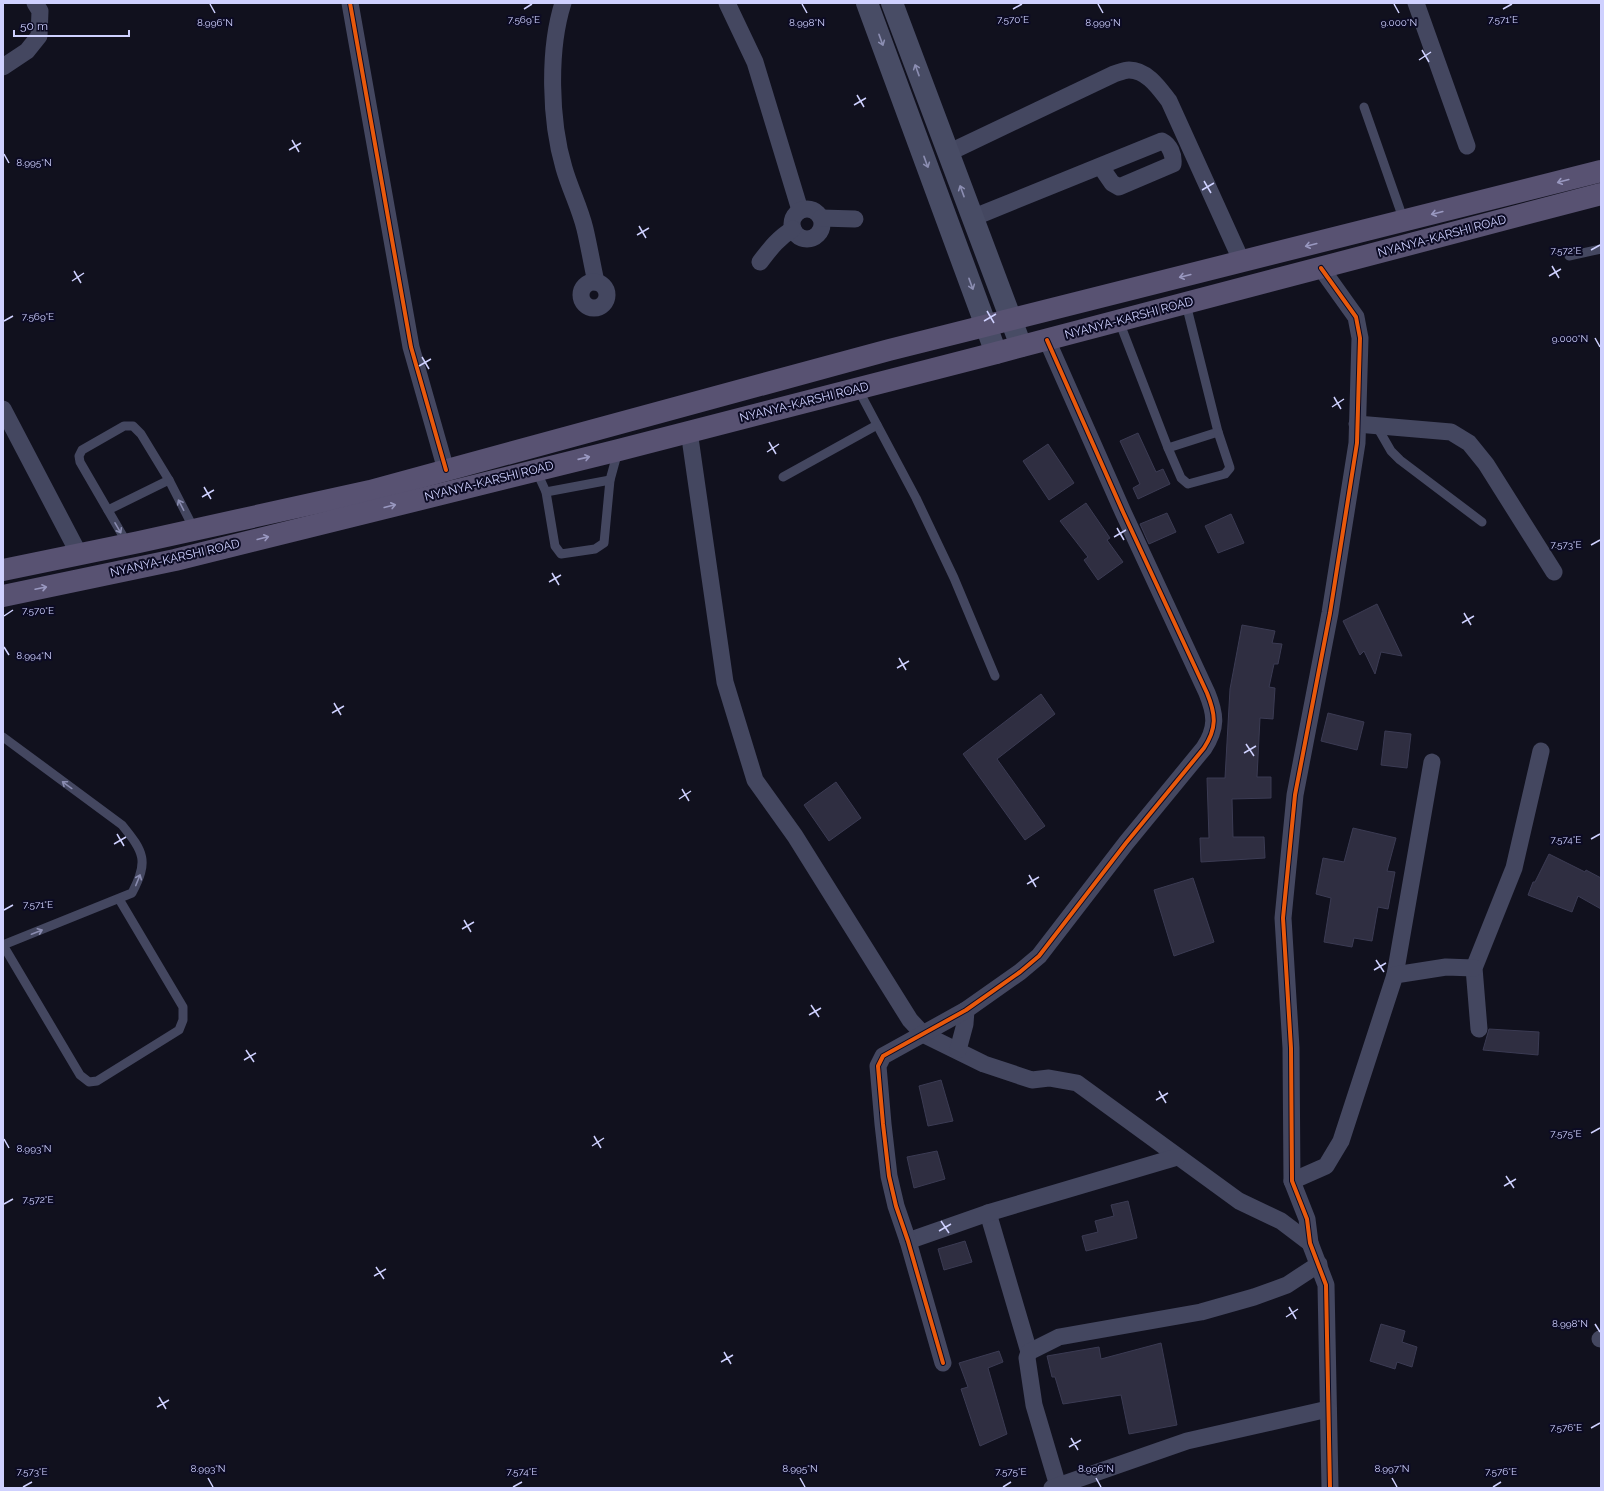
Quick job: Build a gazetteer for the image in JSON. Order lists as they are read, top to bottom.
{
  "streets": {
    "main road": ["NYANYA-KARSHI ROAD"]
  },
  "scale_bar": "50 m",
  "coordinates": [
    "7.569°E",
    "7.570°E",
    "7.571°E",
    "8.996°N",
    "8.998°N",
    "8.999°N",
    "9.000°N",
    "8.995°N",
    "7.572°E",
    "7.573°E",
    "8.994°N",
    "7.574°E",
    "7.575°E",
    "8.993°N",
    "7.576°E",
    "8.997°N"
  ]
}
